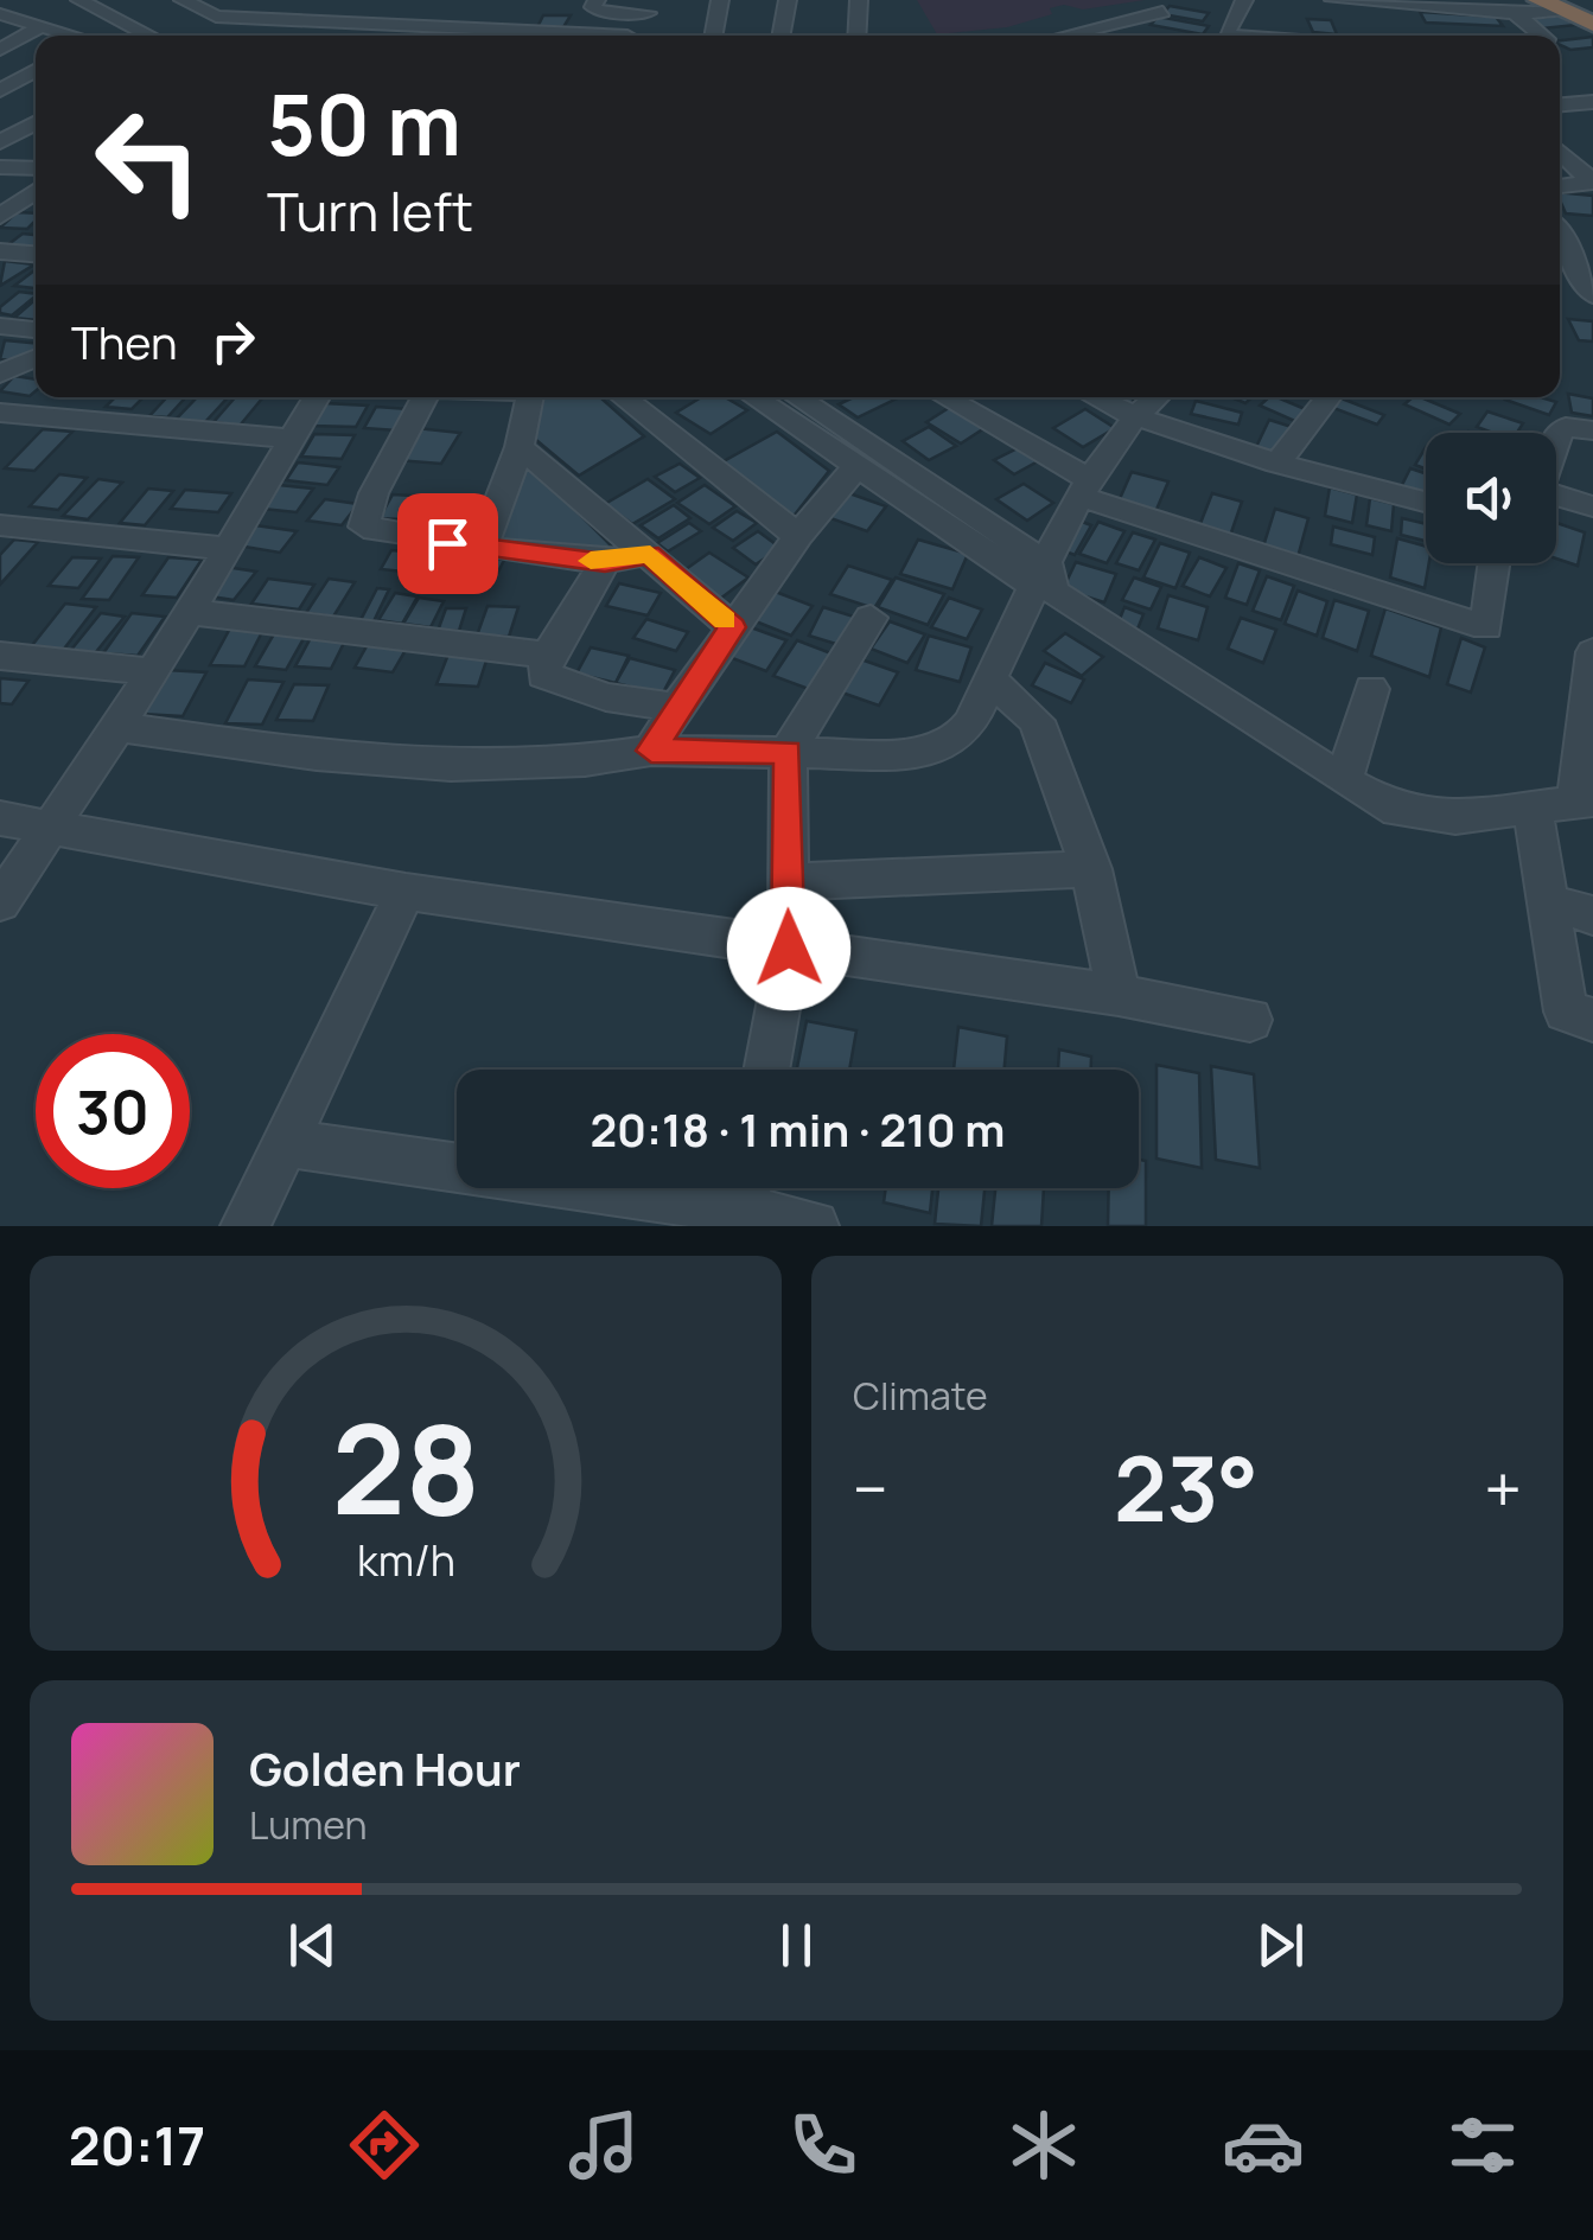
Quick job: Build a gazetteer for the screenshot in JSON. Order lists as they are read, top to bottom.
{
  "page": {
    "turn": ["50 m", "Turn left"],
    "then": "Then",
    "limit": "30",
    "trip": "20:18 · 1 min · 210 m",
    "tile": "Climate",
    "heat": ["−", "23°", "+"],
    "song": ["Golden Hour", "Lumen"],
    "tabs": "20:17",
    "gauge": ["28", "km/h"]
  }
}
